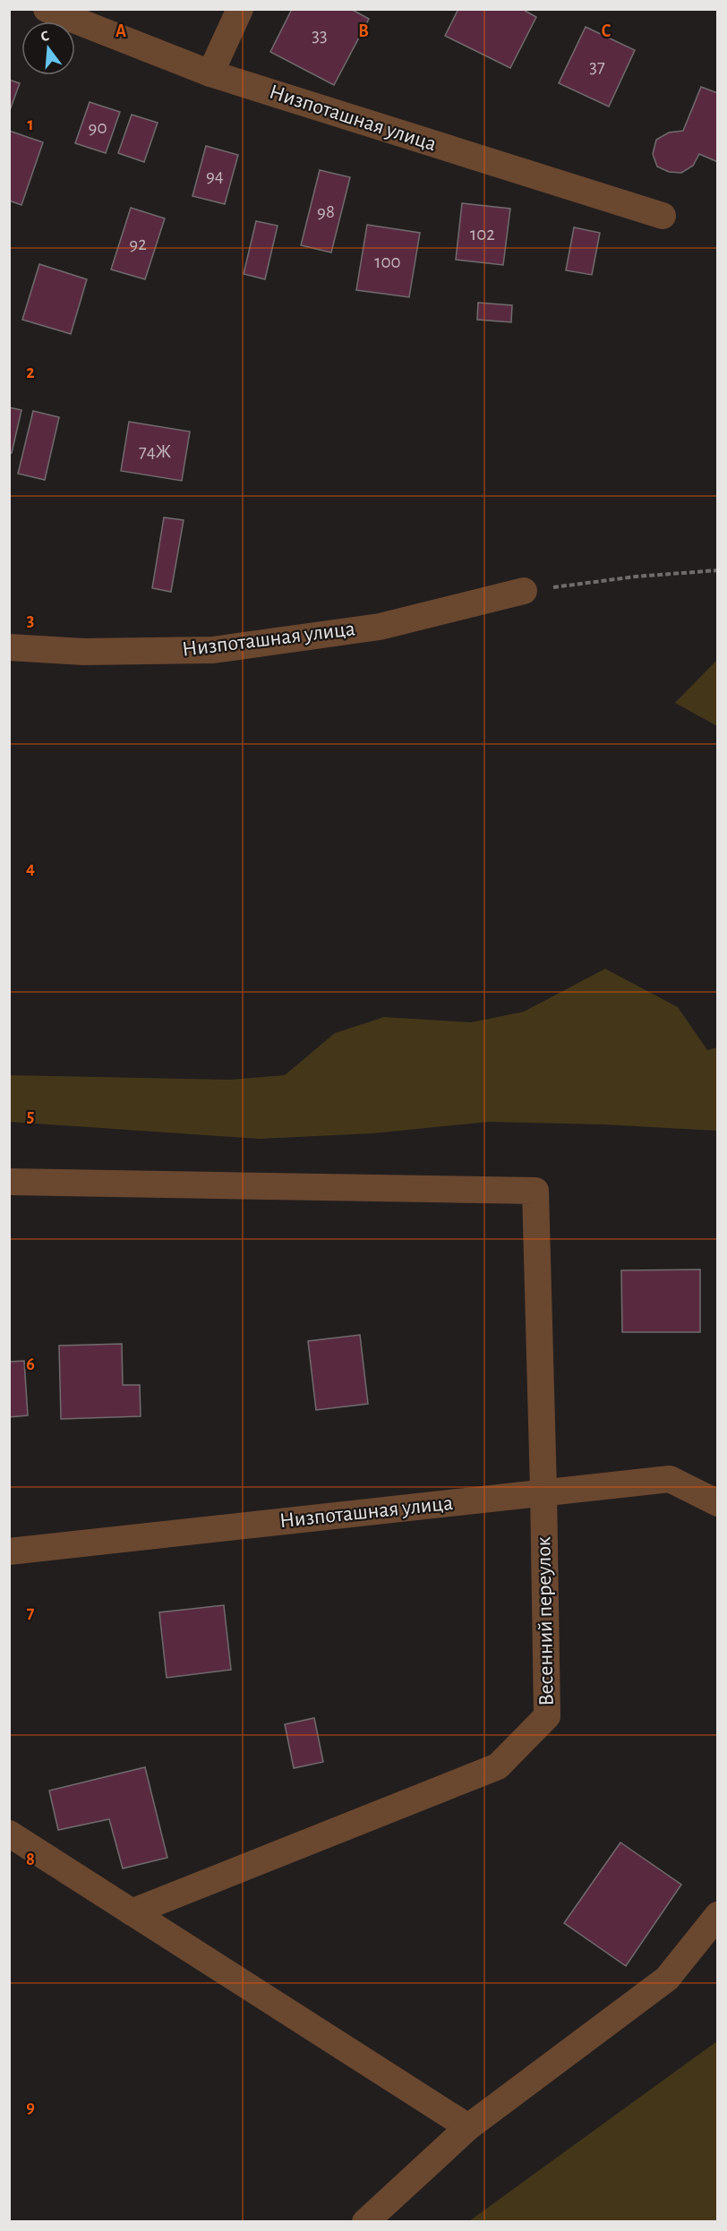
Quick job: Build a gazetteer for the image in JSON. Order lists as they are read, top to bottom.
{
  "streets": {
    "street": ["Низпоташная улица", "Весенний переулок"]
  },
  "crossings": [
    ["Низпоташная улица", "Весенний переулок"]
  ],
  "house_numbers": [
    "33",
    "37",
    "90",
    "94",
    "98",
    "102",
    "92",
    "100",
    "74Ж"
  ],
  "north": "top",
  "grid": {
    "columns": ["A", "B", "C"],
    "rows": [
      "1",
      "2",
      "3",
      "4",
      "5",
      "6",
      "7",
      "8",
      "9"
    ]
  }
}
